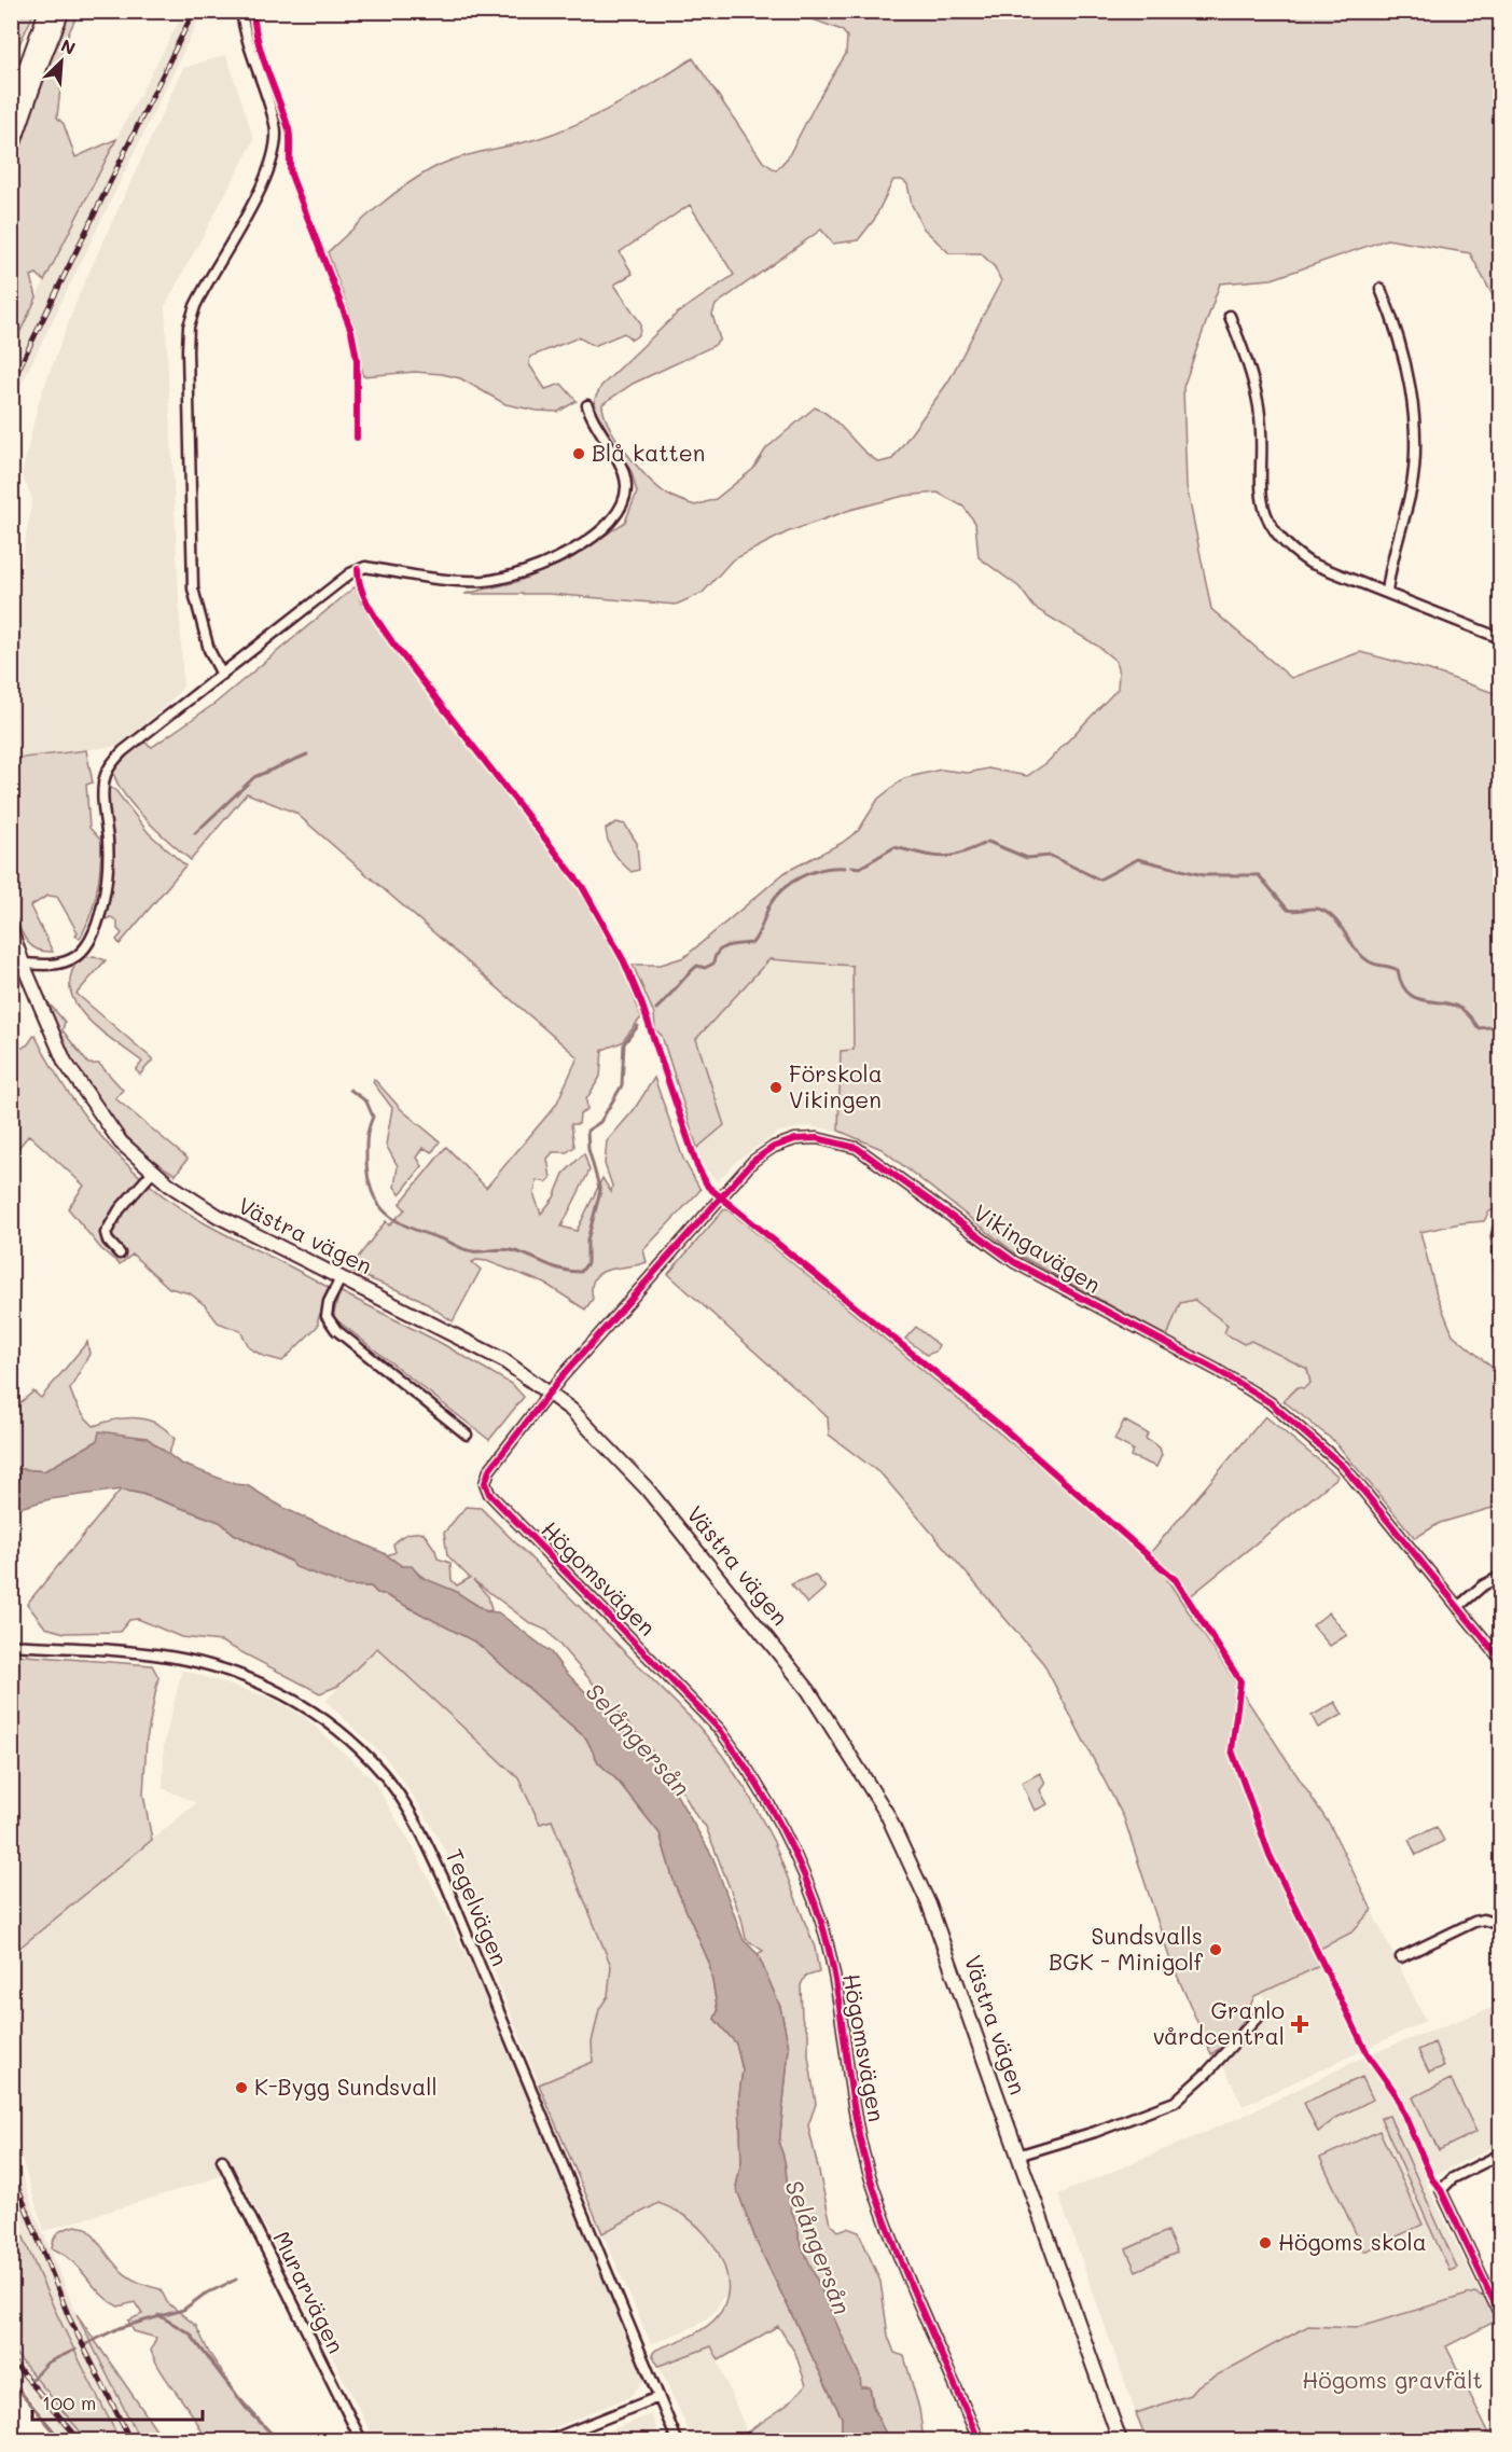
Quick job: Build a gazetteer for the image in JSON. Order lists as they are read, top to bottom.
{
  "streets": {
    "street": [
      "Västra vägen",
      "Vikingavägen",
      "Högomsvägen",
      "Tegelvägen",
      "Murarvägen"
    ]
  },
  "crossings": [
    ["Västra vägen", "Vikingavägen"],
    ["Västra vägen", "Högomsvägen"],
    ["Vikingavägen", "Högomsvägen"]
  ],
  "water": ["Selångersån"],
  "parks": ["Högoms gravfält"],
  "places": {
    "other": [
      "Blå katten",
      "Förskola Vikingen",
      "Sundsvalls BGK - Minigolf",
      "K-Bygg Sundsvall",
      "Högoms skola"
    ],
    "health": ["Granlo vårdcentral"]
  },
  "scale_bar": "100 m",
  "north": "top right"
}
